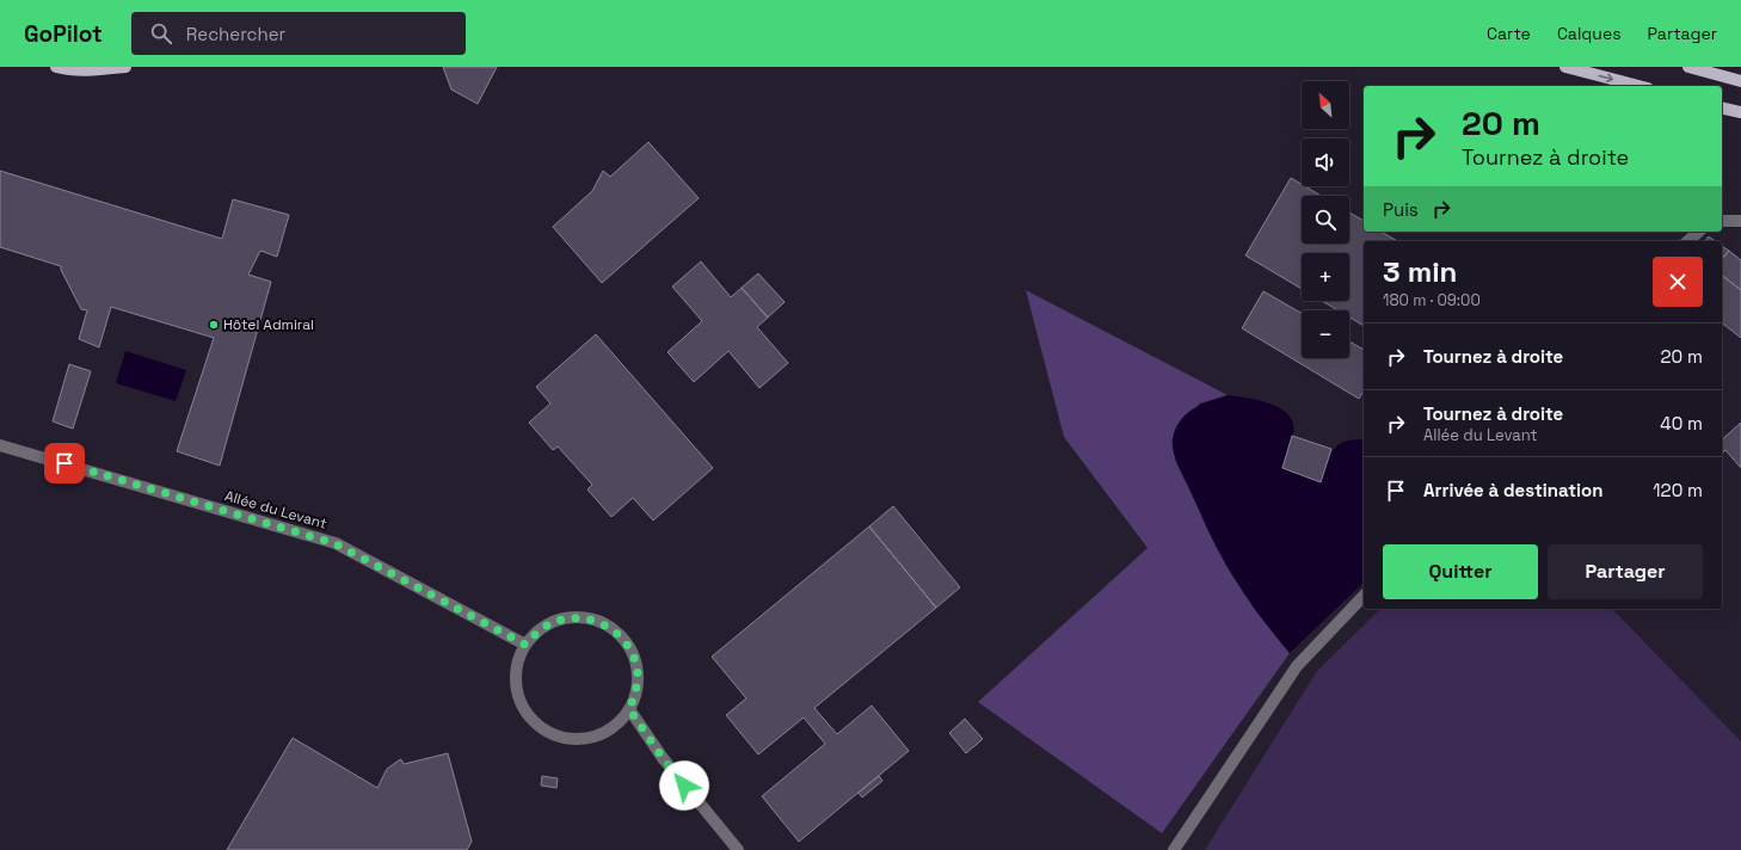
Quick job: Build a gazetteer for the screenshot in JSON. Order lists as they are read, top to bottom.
{
  "streets": {
    "street": ["Allée du Levant"]
  },
  "places": ["Hôtel Admiral"],
  "north": "top left",
  "page": {
    "header": "GoPilot",
    "search": "Rechercher",
    "nav": ["Carte", "Calques", "Partager"],
    "map_buttons": ["+", "−"],
    "turn": ["20 m", "Tournez à droite"],
    "then": "Puis",
    "heading": ["3 min", "180 m · 09:00"],
    "list": [
      {
        "name": "Tournez à droite",
        "value": "20 m"
      },
      {
        "name": "Tournez à droite",
        "note": "Allée du Levant",
        "value": "40 m"
      },
      {
        "name": "Arrivée à destination",
        "value": "120 m"
      }
    ],
    "buttons": ["Quitter", "Partager"]
  }
}
